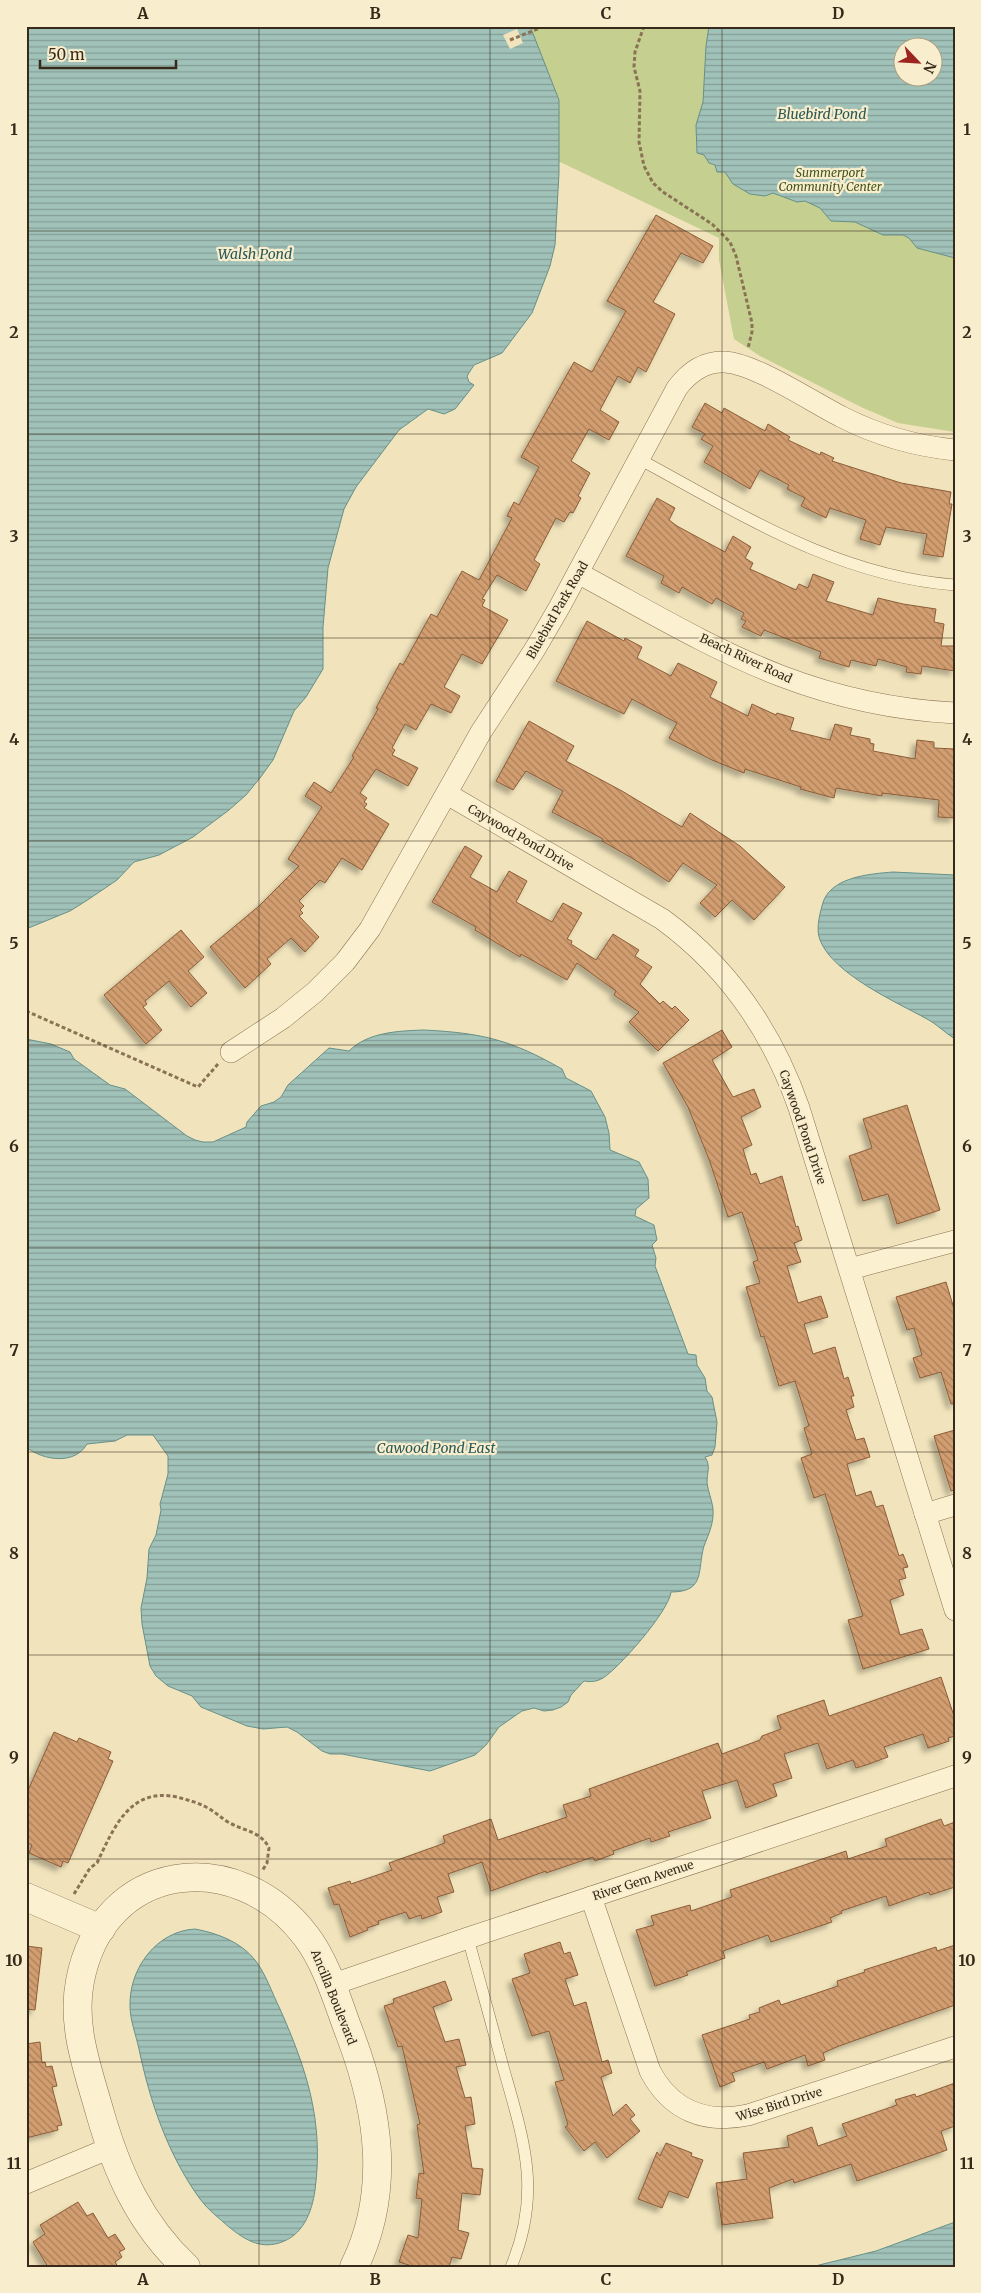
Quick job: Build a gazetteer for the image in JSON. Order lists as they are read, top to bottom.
{
  "streets": {
    "street": [
      "Bluebird Park Road",
      "Beach River Road",
      "Caywood Pond Drive",
      "River Gem Avenue",
      "Ancilla Boulevard",
      "Wise Bird Drive"
    ]
  },
  "crossings": [
    ["Bluebird Park Road", "Beach River Road"],
    ["Bluebird Park Road", "Caywood Pond Drive"],
    ["River Gem Avenue", "Ancilla Boulevard"],
    ["River Gem Avenue", "Wise Bird Drive"]
  ],
  "water": ["Bluebird Pond", "Walsh Pond", "Cawood Pond East"],
  "parks": ["Summerport Community Center"],
  "scale_bar": "50 m",
  "north": "bottom right",
  "grid": {
    "columns": [
      "A",
      "B",
      "C",
      "D"
    ],
    "rows": [
      "1",
      "2",
      "3",
      "4",
      "5",
      "6",
      "7",
      "8",
      "9",
      "10",
      "11"
    ]
  }
}
